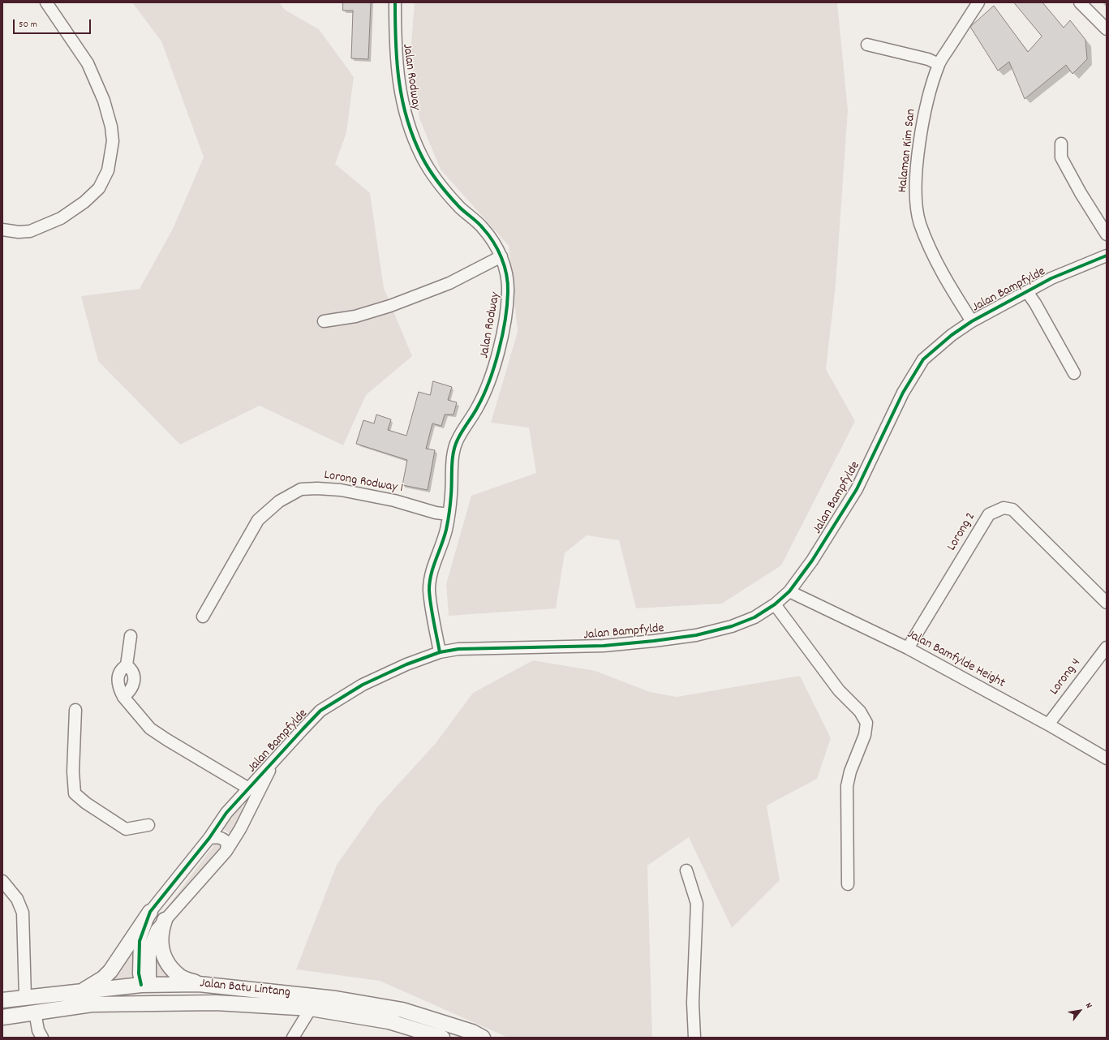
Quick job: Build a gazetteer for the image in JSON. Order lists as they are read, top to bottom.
{
  "streets": {
    "main road": ["Jalan Batu Lintang"],
    "street": [
      "Jalan Rodway",
      "Halaman Kim San",
      "Jalan Bampfylde",
      "Lorong Rodway 1",
      "Lorong 2",
      "Jalan Bamfylde Height",
      "Lorong 4"
    ]
  },
  "crossings": [
    ["Jalan Rodway", "Jalan Bampfylde"],
    ["Jalan Rodway", "Lorong Rodway 1"],
    ["Halaman Kim San", "Jalan Bampfylde"],
    ["Jalan Bampfylde", "Jalan Bamfylde Height"],
    ["Jalan Bampfylde", "Jalan Batu Lintang"],
    ["Lorong 2", "Jalan Bamfylde Height"],
    ["Jalan Bamfylde Height", "Lorong 4"]
  ],
  "scale_bar": "50 m",
  "north": "top right"
}
